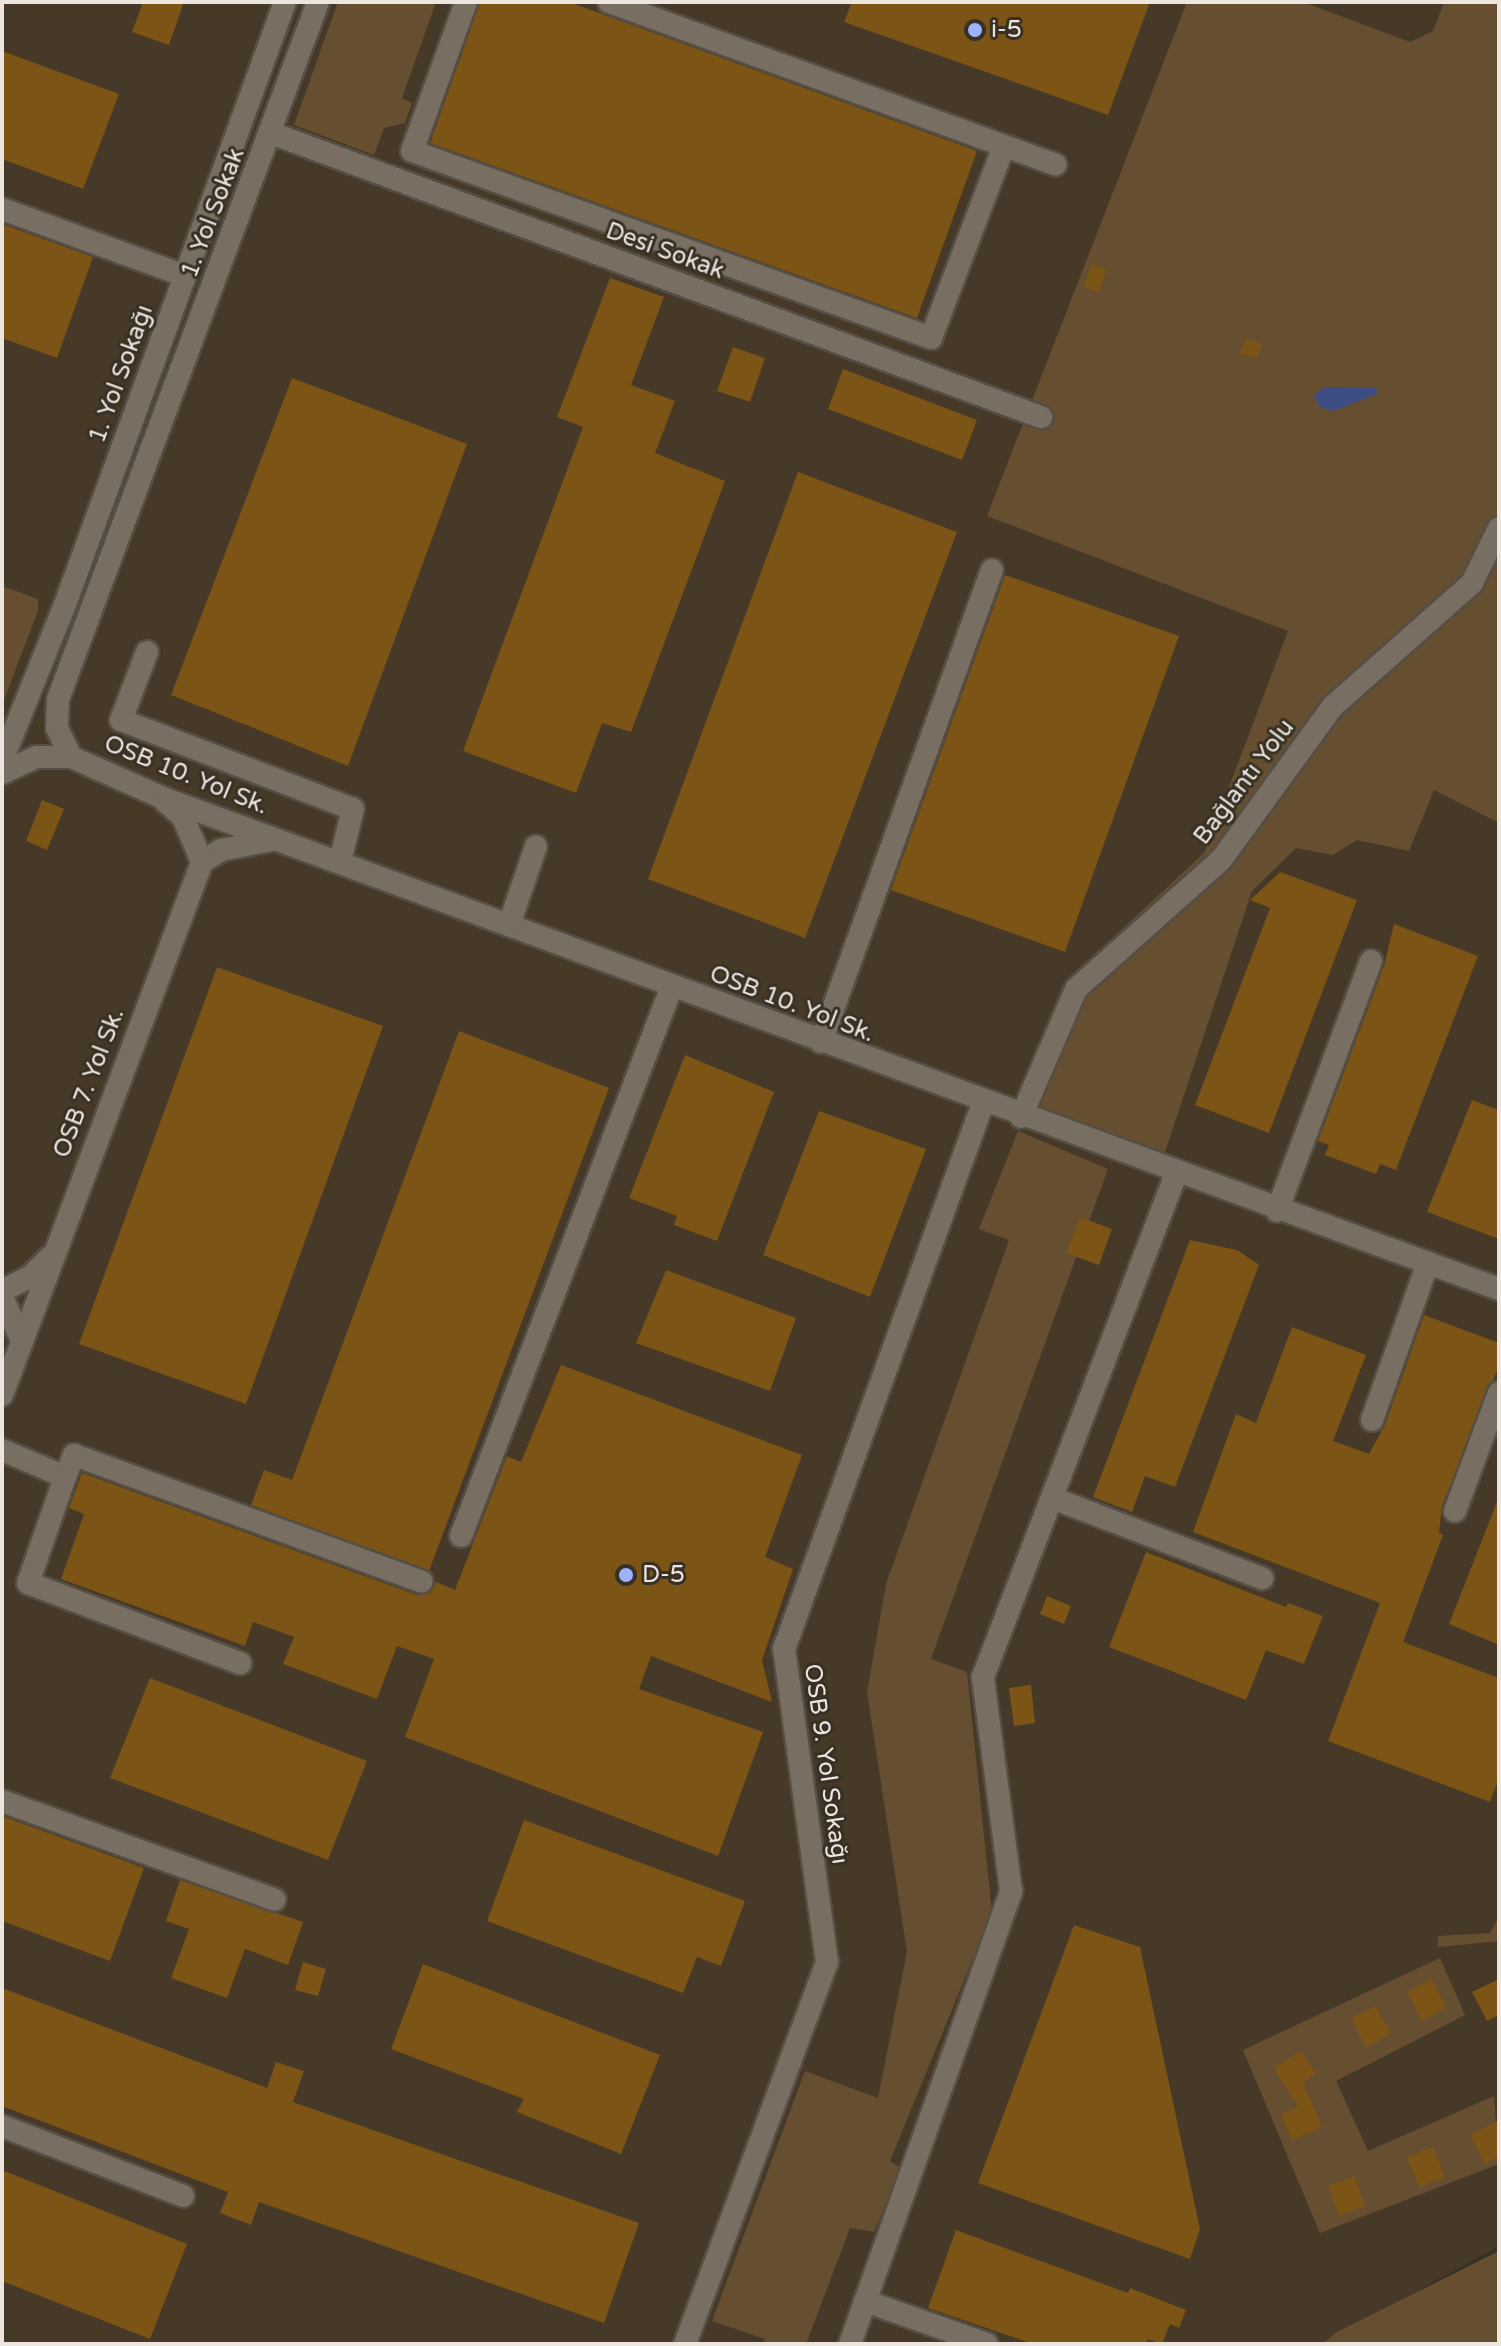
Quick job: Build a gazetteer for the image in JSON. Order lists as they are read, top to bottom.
{
  "streets": {
    "street": [
      "1. Yol Sokak",
      "Desi Sokak",
      "1. Yol Sokağı",
      "OSB 10. Yol Sk.",
      "Bağlantı Yolu",
      "OSB 7. Yol Sk.",
      "OSB 9. Yol Sokağı"
    ]
  },
  "crossings": [
    ["1. Yol Sokak", "Desi Sokak"],
    ["1. Yol Sokak", "OSB 10. Yol Sk."],
    ["OSB 10. Yol Sk.", "Bağlantı Yolu"],
    ["OSB 10. Yol Sk.", "OSB 9. Yol Sokağı"]
  ],
  "places": ["i-5", "D-5"]
}
